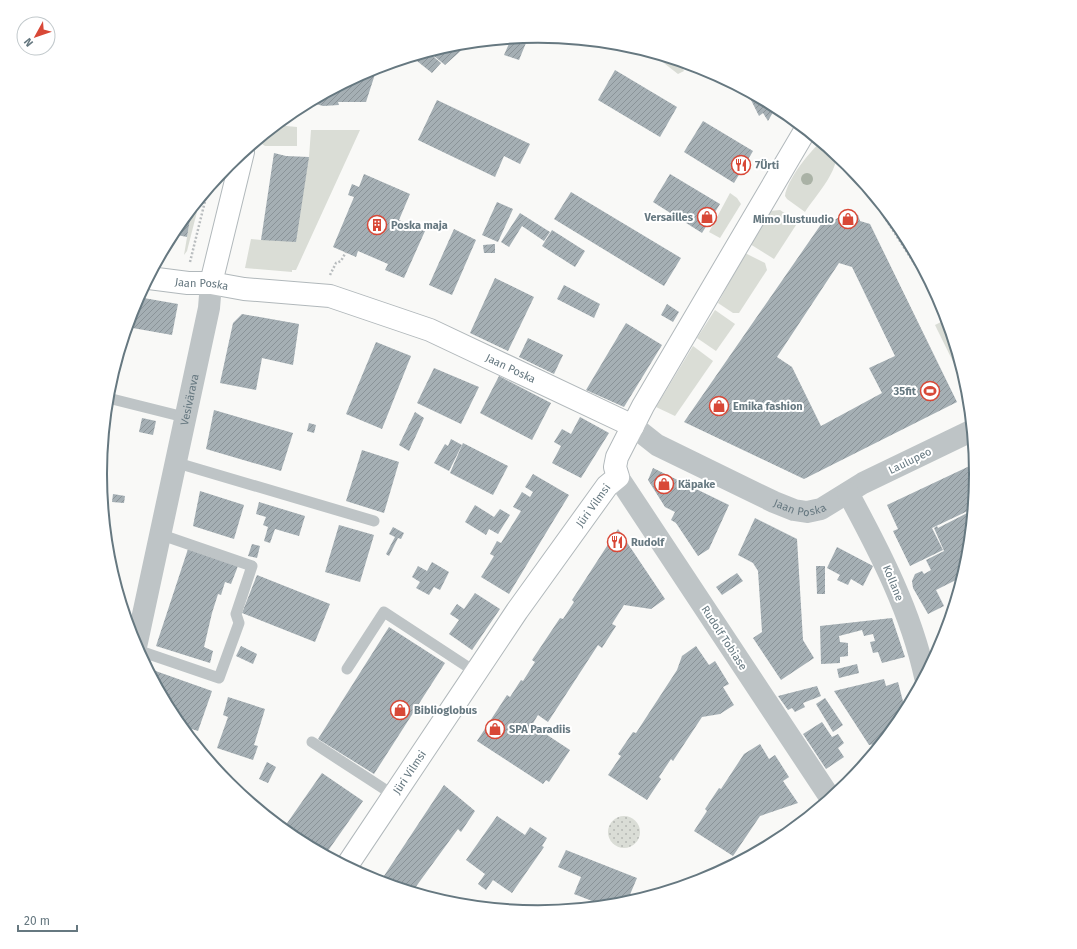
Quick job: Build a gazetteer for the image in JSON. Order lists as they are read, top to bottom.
{
  "streets": {
    "street": [
      "Jaan Poska",
      "Vesivärava",
      "Laulupeo",
      "Jüri Vilmsi",
      "Kollane",
      "Rudolf Tobiase"
    ]
  },
  "crossings": [
    ["Jaan Poska", "Vesivärava"],
    ["Jaan Poska", "Laulupeo"],
    ["Jaan Poska", "Jüri Vilmsi"],
    ["Jaan Poska", "Kollane"],
    ["Laulupeo", "Kollane"],
    ["Jüri Vilmsi", "Rudolf Tobiase"]
  ],
  "places": {
    "restaurant": ["7Ürti", "Rudolf"],
    "shop": [
      "Versailles",
      "Mimo Ilustuudio",
      "Emika fashion",
      "Käpake",
      "Biblioglobus",
      "SPA Paradiis"
    ],
    "building": ["Poska maja"],
    "sports": ["35fit"]
  },
  "scale_bar": "20 m",
  "north": "bottom left"
}
